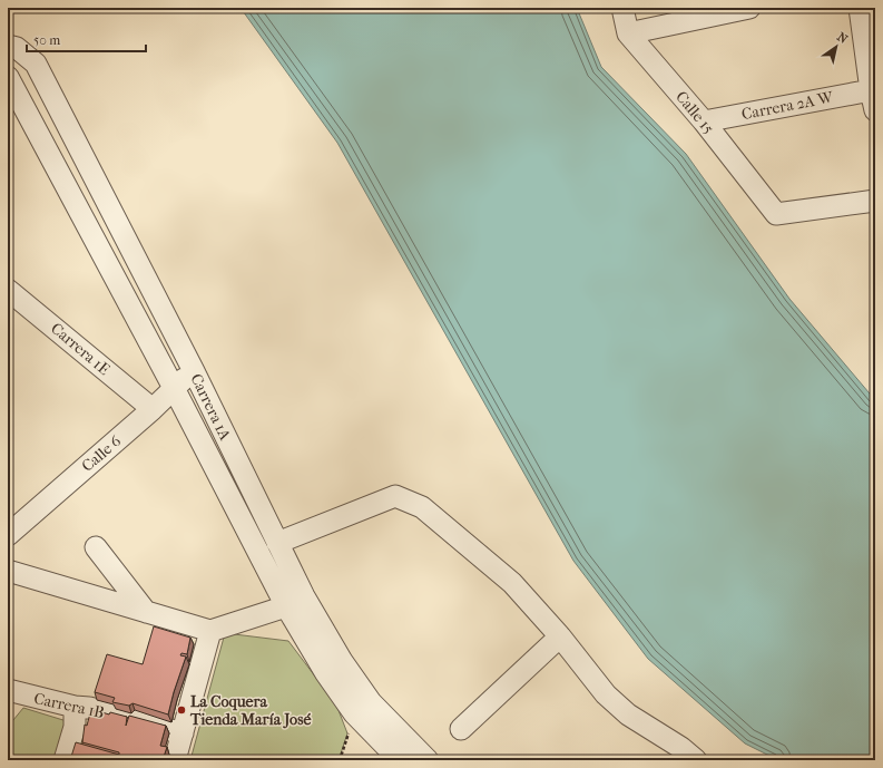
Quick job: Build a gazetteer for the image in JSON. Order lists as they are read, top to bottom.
{
  "streets": {
    "street": [
      "Carrera 2A W",
      "Calle 15",
      "Carrera 1E",
      "Carrera 1A",
      "Calle 6",
      "Carrera 1B"
    ]
  },
  "crossings": [
    ["Carrera 2A W", "Calle 15"],
    ["Carrera 1E", "Calle 6"],
    ["Carrera 1A", "Calle 6"]
  ],
  "places": ["La Coquera Tienda María José"],
  "scale_bar": "50 m",
  "north": "top right"
}
